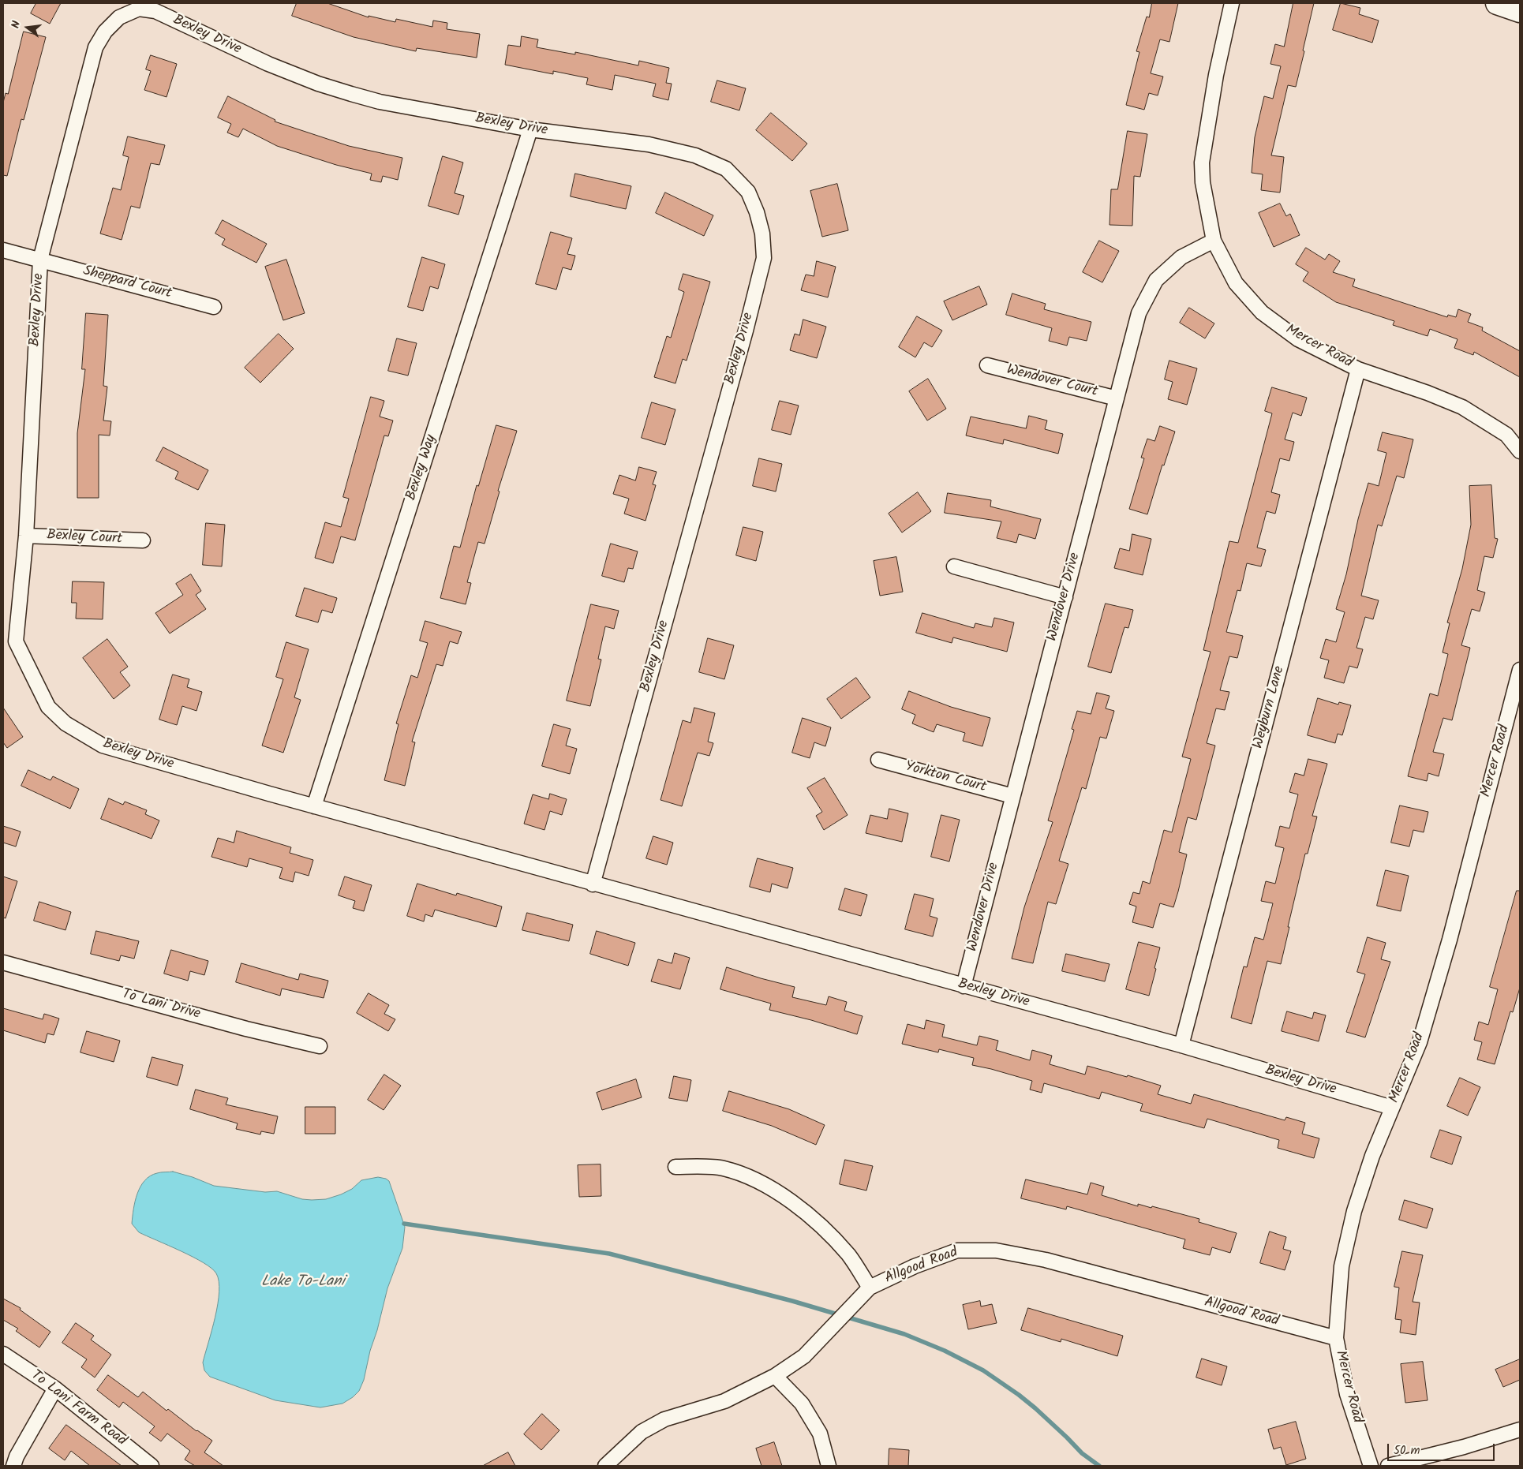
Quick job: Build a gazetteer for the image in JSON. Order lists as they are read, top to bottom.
{
  "streets": {
    "street": [
      "Bexley Drive",
      "Sheppard Court",
      "Mercer Road",
      "Wendover Court",
      "Bexley Way",
      "Bexley Court",
      "Wendover Drive",
      "Weyburn Lane",
      "Yorkton Court",
      "To Lani Drive",
      "Allgood Road",
      "To Lani Farm Road"
    ]
  },
  "crossings": [
    ["Bexley Drive", "Sheppard Court"],
    ["Bexley Drive", "Mercer Road"],
    ["Bexley Drive", "Bexley Way"],
    ["Bexley Drive", "Bexley Court"],
    ["Bexley Drive", "Wendover Drive"],
    ["Bexley Drive", "Weyburn Lane"],
    ["Mercer Road", "Wendover Drive"],
    ["Mercer Road", "Weyburn Lane"],
    ["Mercer Road", "Allgood Road"],
    ["Wendover Court", "Wendover Drive"],
    ["Wendover Drive", "Yorkton Court"]
  ],
  "water": ["Lake To-Lani"],
  "scale_bar": "50 m",
  "north": "left"
}
